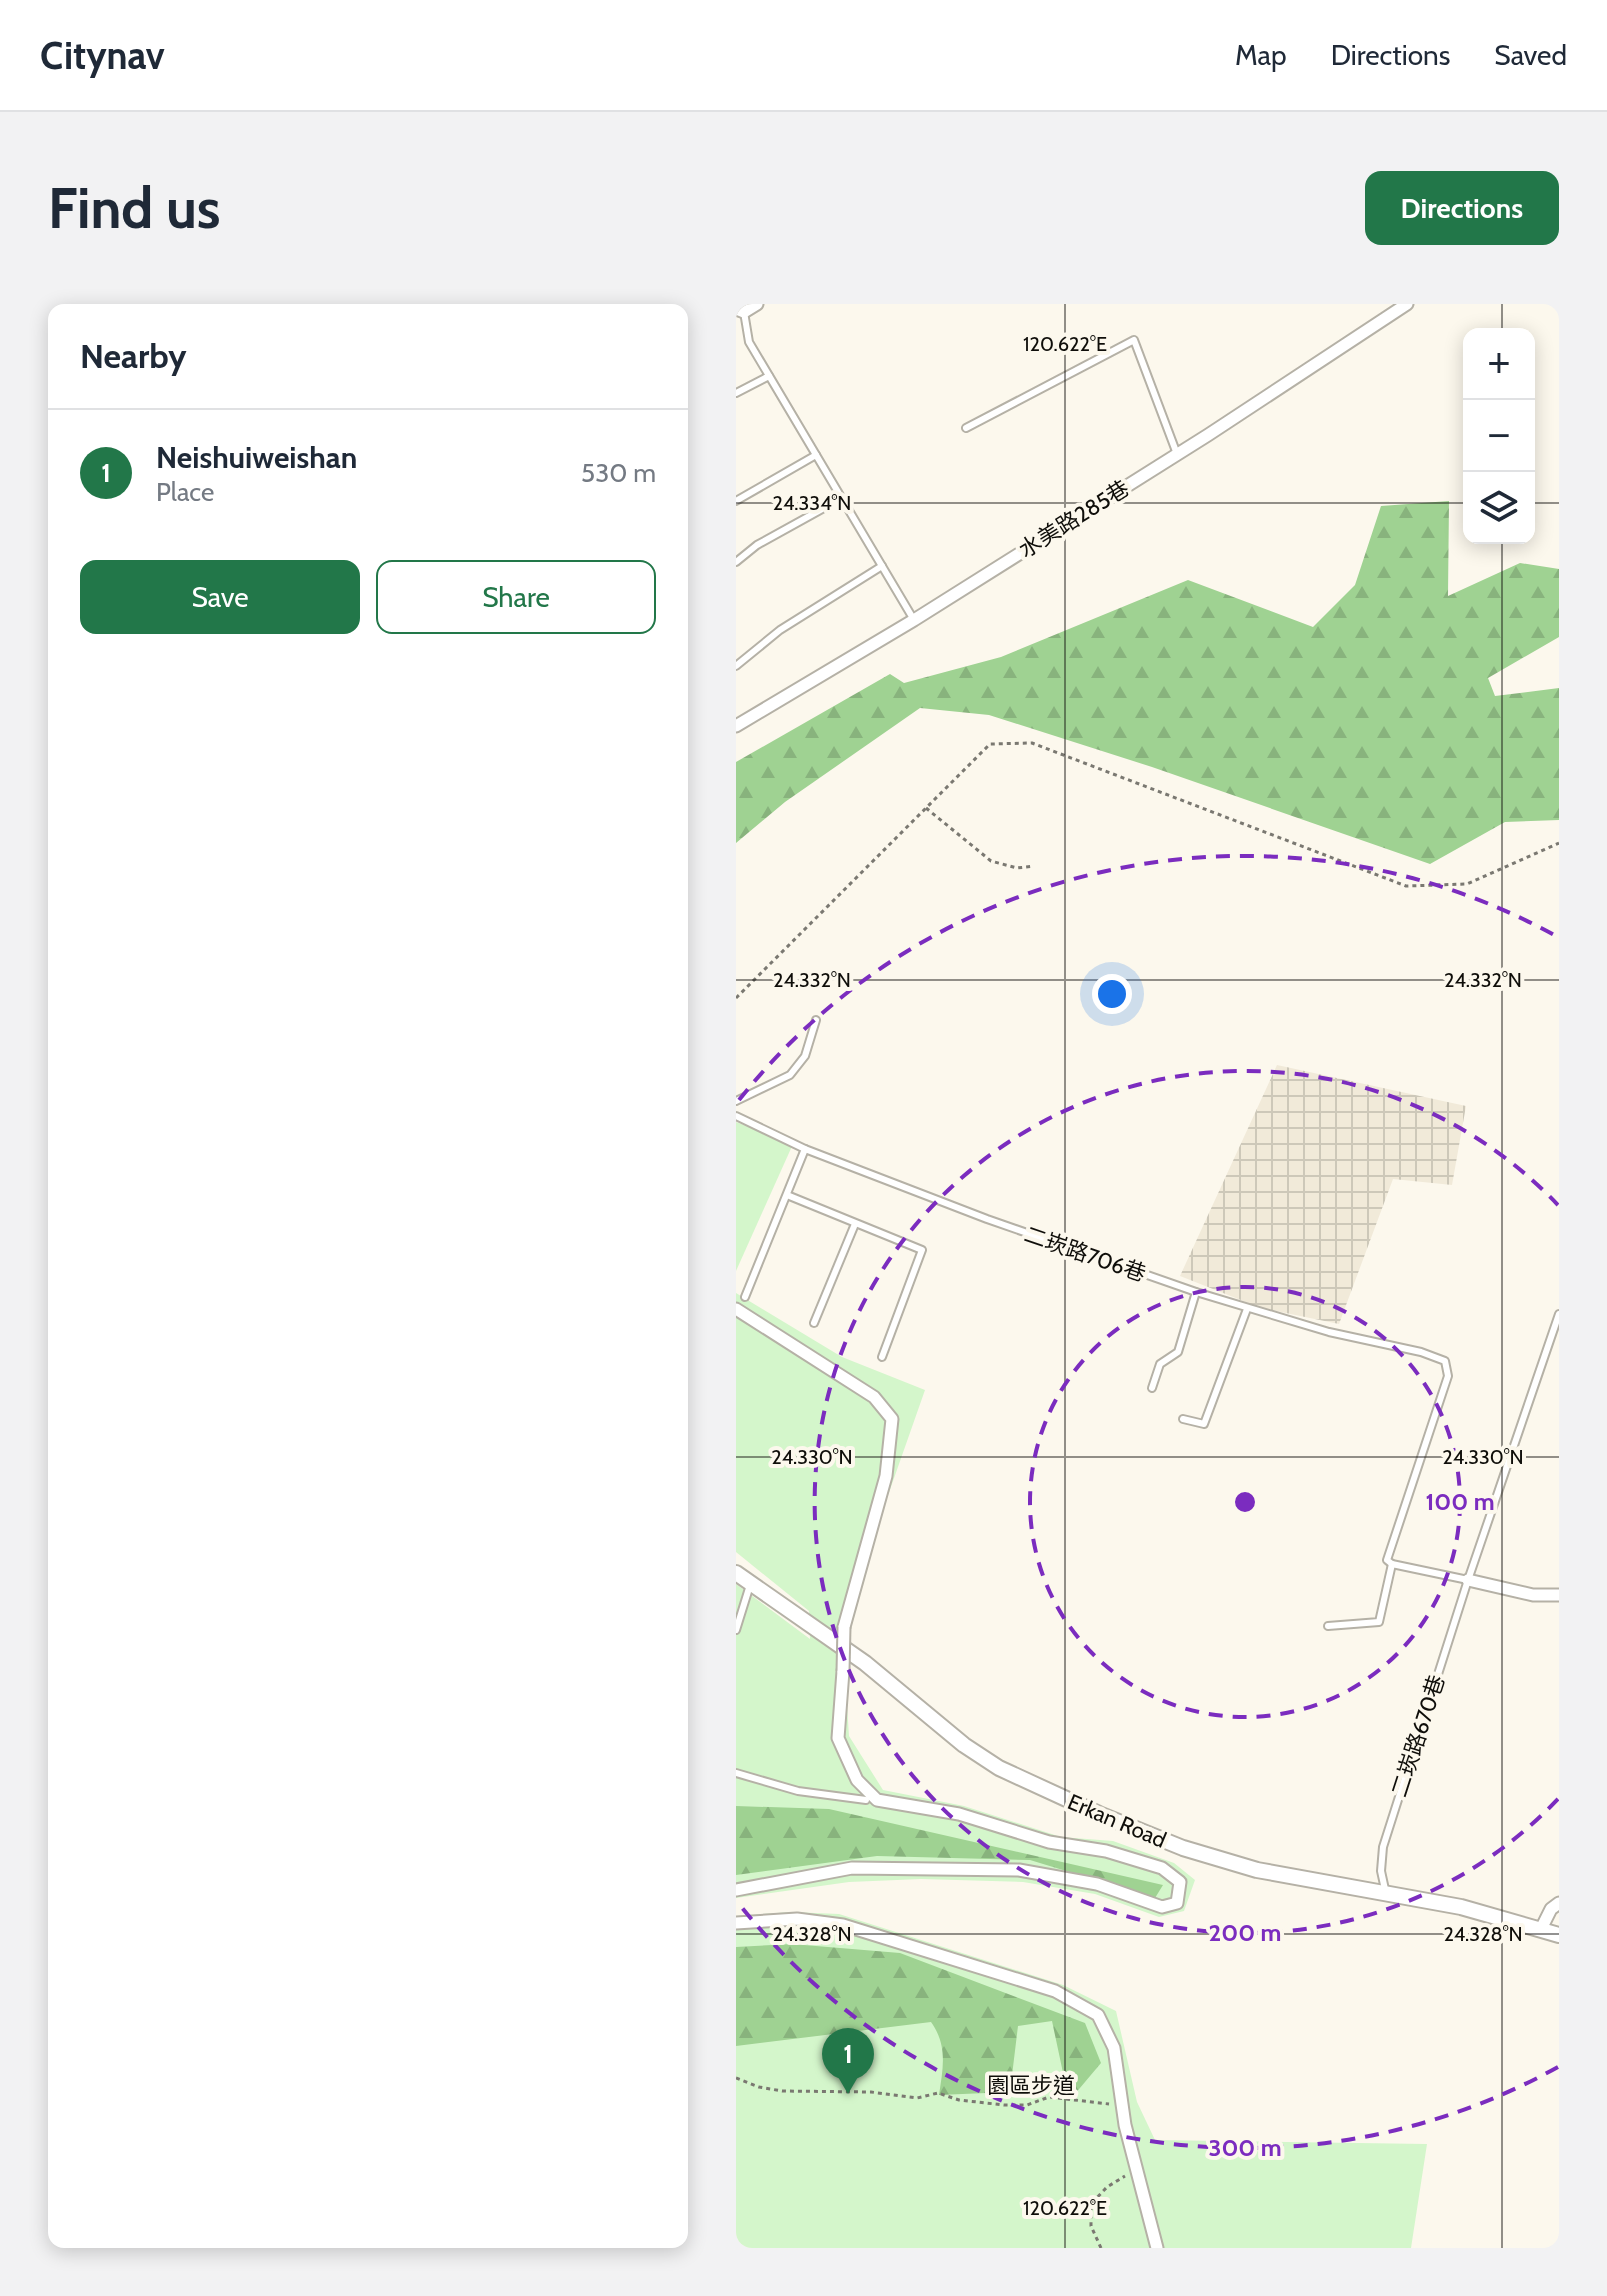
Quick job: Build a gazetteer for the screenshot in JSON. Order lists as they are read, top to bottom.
{
  "streets": {
    "street": ["水美路285巷", "Erkan Road"],
    "lane": ["二崁路706巷", "二崁路670巷"],
    "path": ["園區步道"]
  },
  "crossings": [
    ["二崁路670巷", "Erkan Road"]
  ],
  "page": {
    "header": "Citynav",
    "nav": ["Map", "Directions", "Saved"],
    "buttons": [
      "Directions",
      ["Save", "Share"]
    ],
    "title": "Find us",
    "heading": "Nearby",
    "map_buttons": ["+", "−"],
    "list": [
      {
        "mark": "1",
        "name": "Neishuiweishan",
        "note": "Place",
        "value": "530 m"
      }
    ],
    "pins": "1"
  },
  "coordinates": [
    "120.622°E",
    "24.334°N",
    "24.332°N",
    "24.330°N",
    "24.328°N"
  ],
  "rings": ["100 m", "200 m", "300 m"]
}
